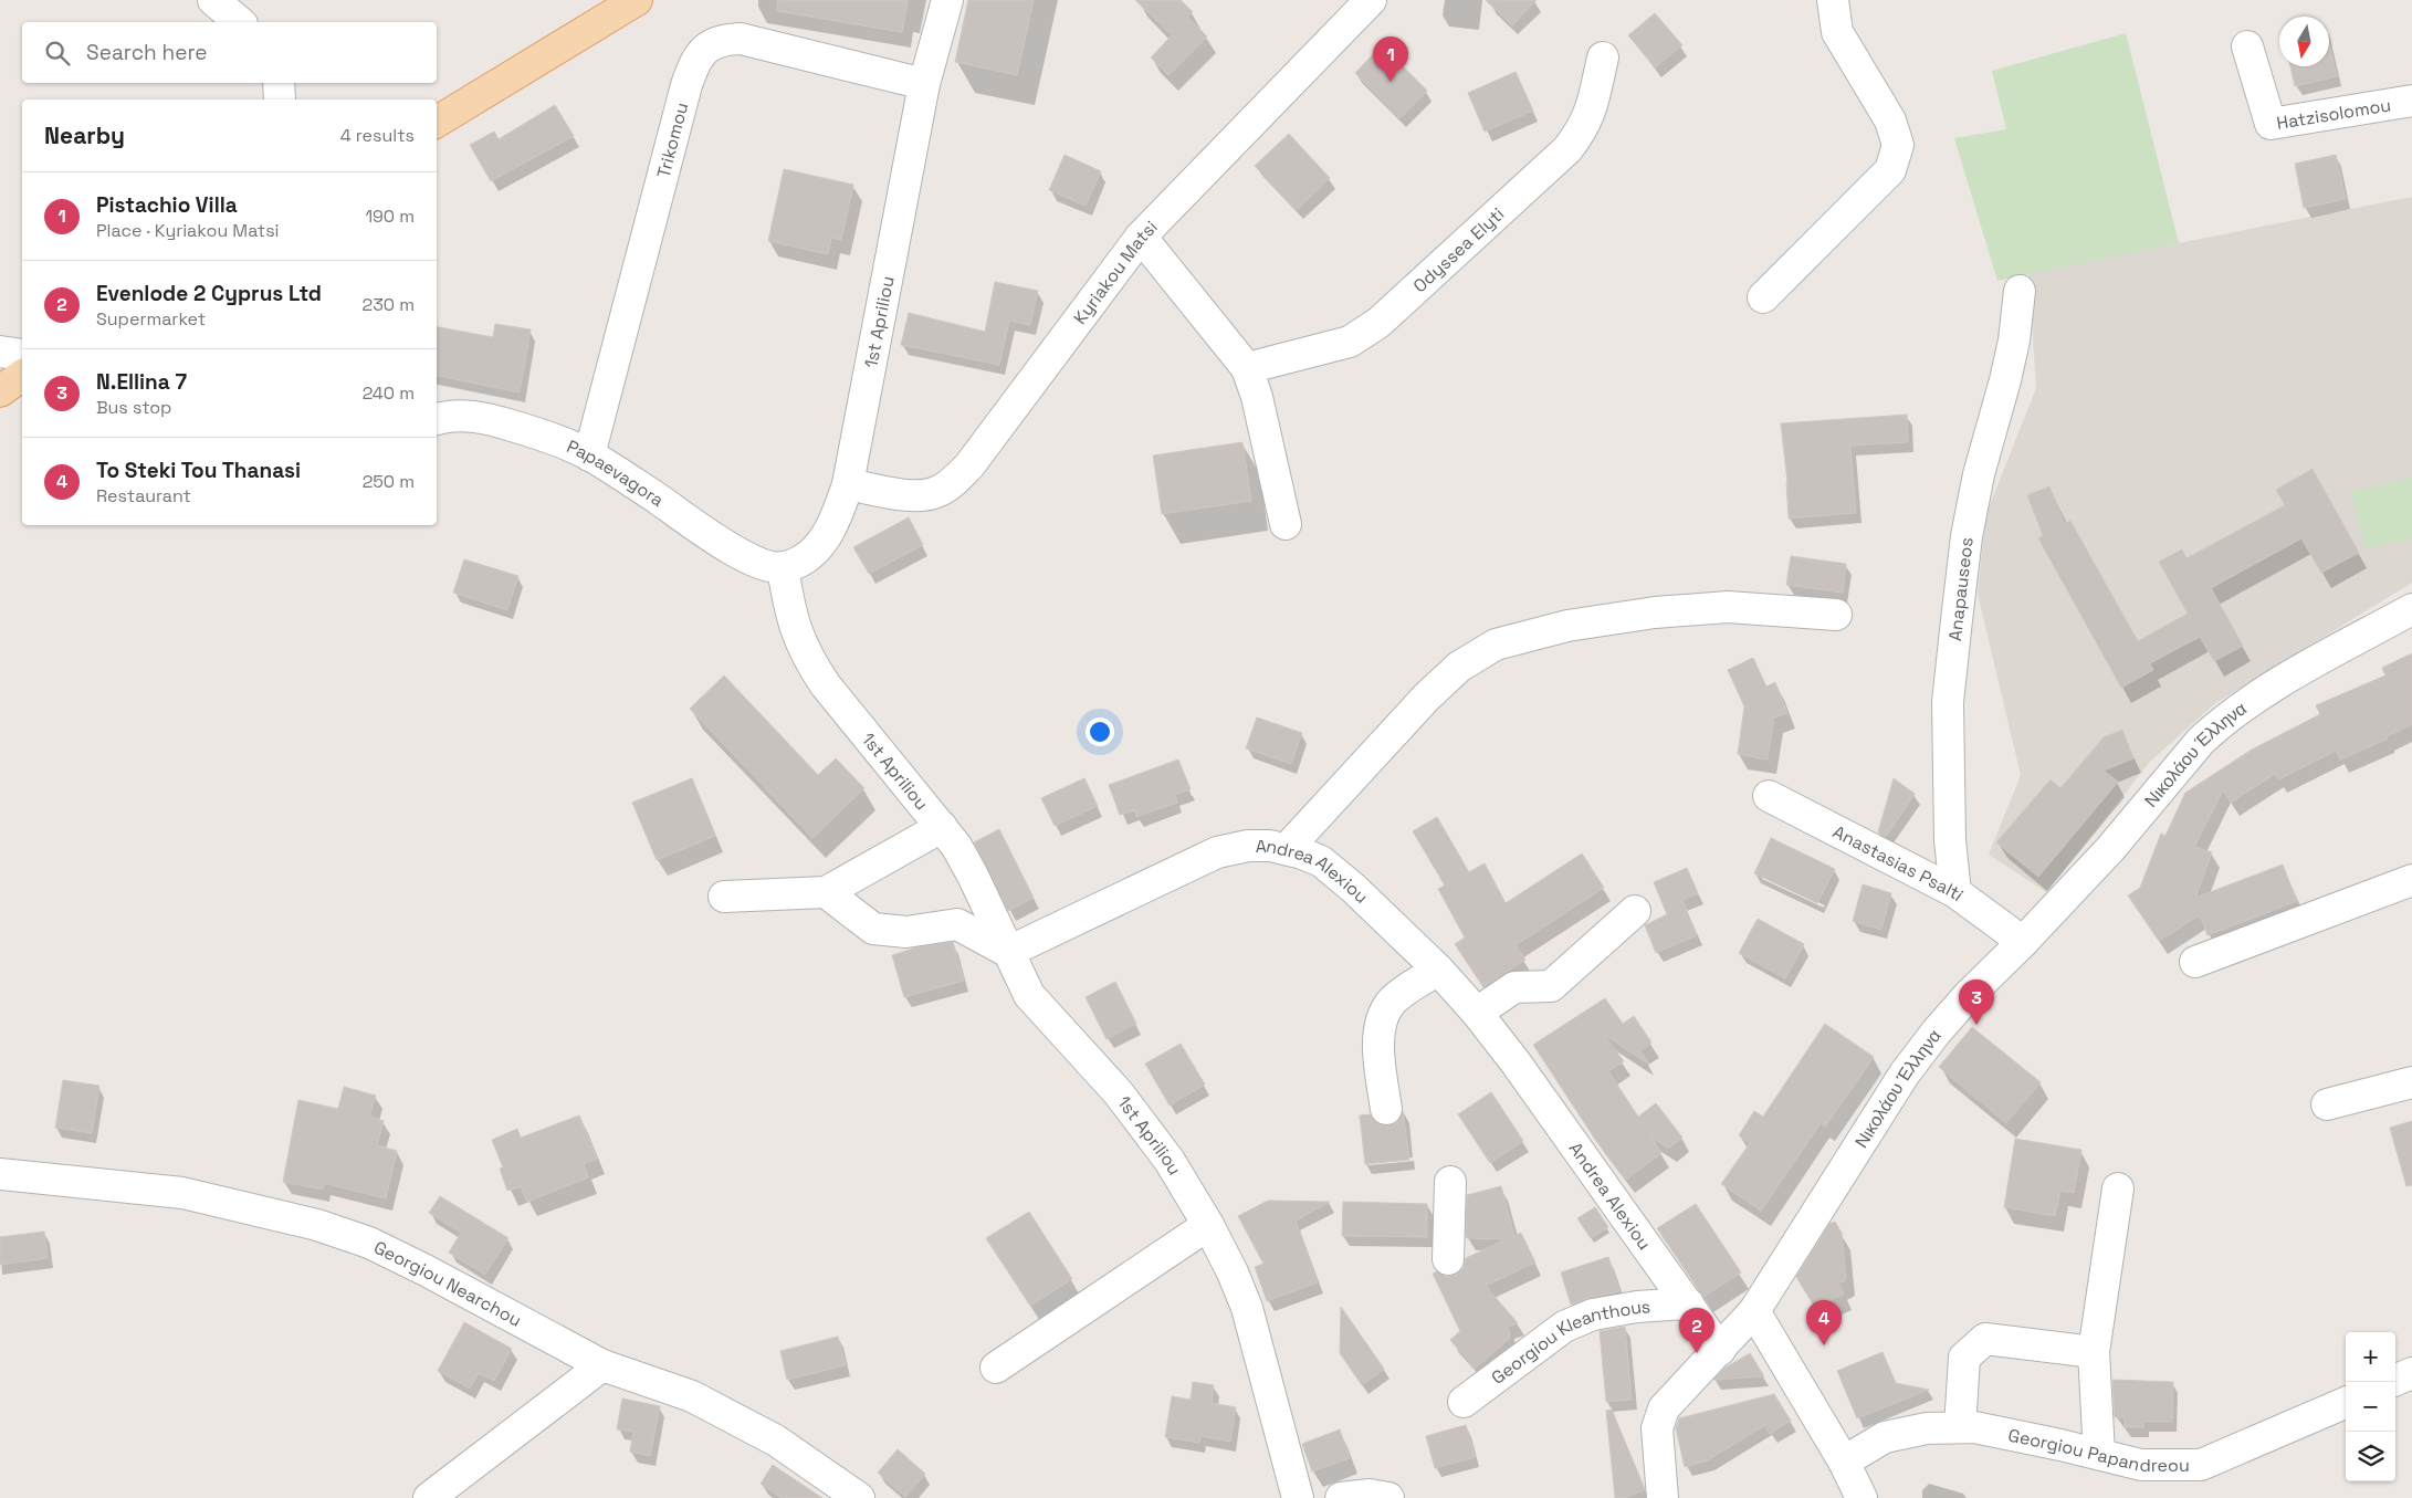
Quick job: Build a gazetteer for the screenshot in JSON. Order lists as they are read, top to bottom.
{
  "streets": {
    "street": [
      "Hatzisolomou",
      "Trikomou",
      "Odyssea Elyti",
      "Kyriakou Matsi",
      "1st Apriliou",
      "Papaevagora",
      "Anapauseos",
      "Νικολάου Έλληνα",
      "Anastasias Psalti",
      "Andrea Alexiou",
      "Georgiou Nearchou",
      "Georgiou Kleanthous",
      "Georgiou Papandreou"
    ]
  },
  "crossings": [
    ["Trikomou", "1st Apriliou"],
    ["Trikomou", "Papaevagora"],
    ["Kyriakou Matsi", "1st Apriliou"],
    ["1st Apriliou", "Papaevagora"],
    ["1st Apriliou", "Andrea Alexiou"],
    ["Anapauseos", "Anastasias Psalti"],
    ["Νικολάου Έλληνα", "Anastasias Psalti"],
    ["Νικολάου Έλληνα", "Andrea Alexiou"],
    ["Andrea Alexiou", "Georgiou Kleanthous"]
  ],
  "north": "bottom",
  "page": {
    "search": "Search here",
    "pins": [
      "1",
      "3",
      "4",
      "2"
    ],
    "heading": ["Nearby", "4 results"],
    "list": [
      {
        "mark": "1",
        "name": "Pistachio Villa",
        "note": "Place · Kyriakou Matsi",
        "value": "190 m"
      },
      {
        "mark": "2",
        "name": "Evenlode 2 Cyprus Ltd",
        "note": "Supermarket",
        "value": "230 m"
      },
      {
        "mark": "3",
        "name": "N.Ellina 7",
        "note": "Bus stop",
        "value": "240 m"
      },
      {
        "mark": "4",
        "name": "To Steki Tou Thanasi",
        "note": "Restaurant",
        "value": "250 m"
      }
    ],
    "map_buttons": ["+", "−"]
  }
}
